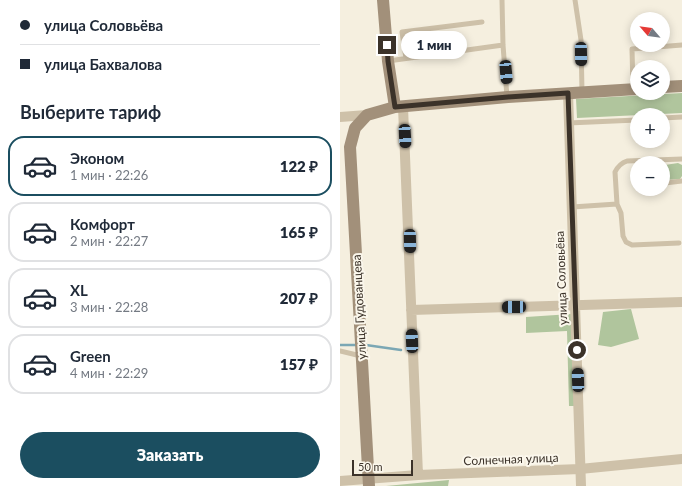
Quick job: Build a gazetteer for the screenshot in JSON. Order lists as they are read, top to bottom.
{
  "streets": {
    "street": ["улица Соловьёва", "улица Гудованцева", "Солнечная улица"]
  },
  "crossings": [
    ["улица Соловьёва", "Солнечная улица"],
    ["улица Гудованцева", "Солнечная улица"]
  ],
  "scale_bar": "50 m",
  "north": "top left",
  "page": {
    "banner": ["улица Соловьёва", "улица Бахвалова"],
    "map_buttons": ["+", "−"],
    "bubble": "1 мин",
    "heading": "Выберите тариф",
    "list": [
      {
        "name": "Эконом",
        "note": "1 мин · 22:26",
        "value": "122 ₽"
      },
      {
        "name": "Комфорт",
        "note": "2 мин · 22:27",
        "value": "165 ₽"
      },
      {
        "name": "XL",
        "note": "3 мин · 22:28",
        "value": "207 ₽"
      },
      {
        "name": "Green",
        "note": "4 мин · 22:29",
        "value": "157 ₽"
      }
    ],
    "buttons": "Заказать",
    "scale": "50 m"
  }
}
